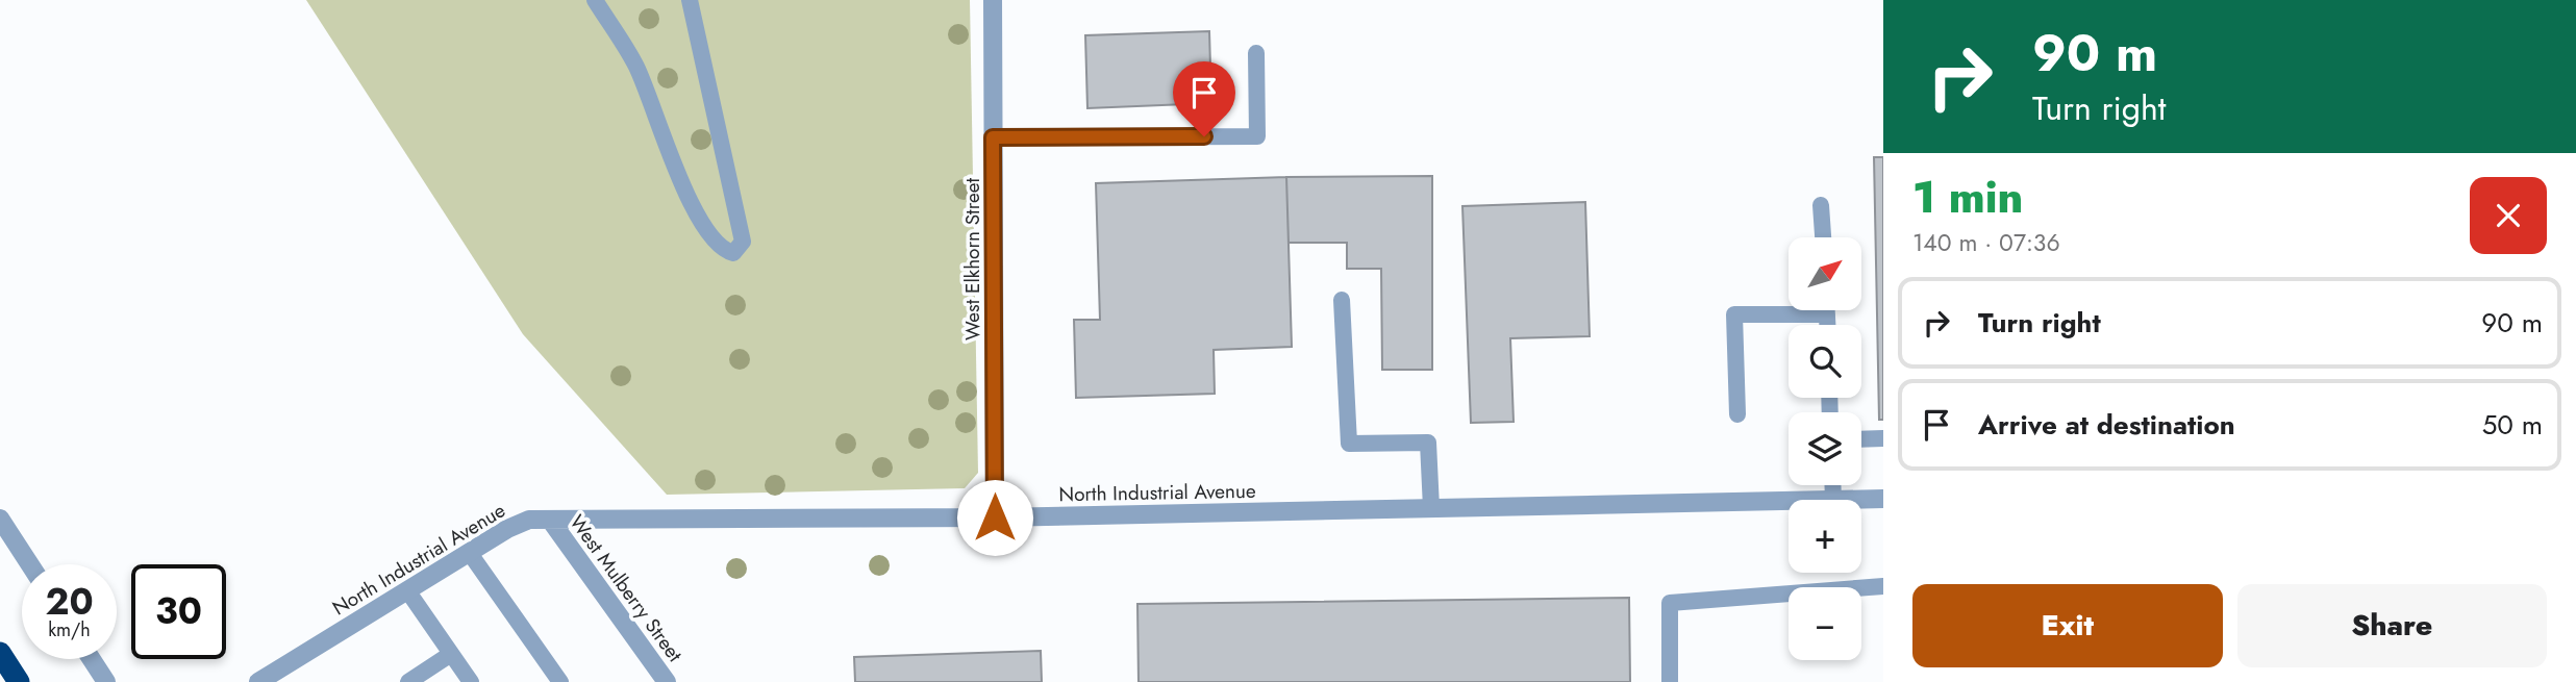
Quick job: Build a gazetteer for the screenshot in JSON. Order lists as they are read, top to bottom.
{
  "streets": {
    "street": ["West Elkhorn Street", "North Industrial Avenue", "West Mulberry Street"]
  },
  "crossings": [
    ["West Elkhorn Street", "North Industrial Avenue"],
    ["North Industrial Avenue", "West Mulberry Street"]
  ],
  "north": "top right",
  "page": {
    "turn": ["90 m", "Turn right"],
    "heading": ["1 min", "140 m · 07:36"],
    "map_buttons": ["+", "−"],
    "list": [
      {
        "name": "Turn right",
        "value": "90 m"
      },
      {
        "name": "Arrive at destination",
        "value": "50 m"
      }
    ],
    "speed": "20 km/h",
    "limit": "30",
    "buttons": ["Exit", "Share"]
  }
}
